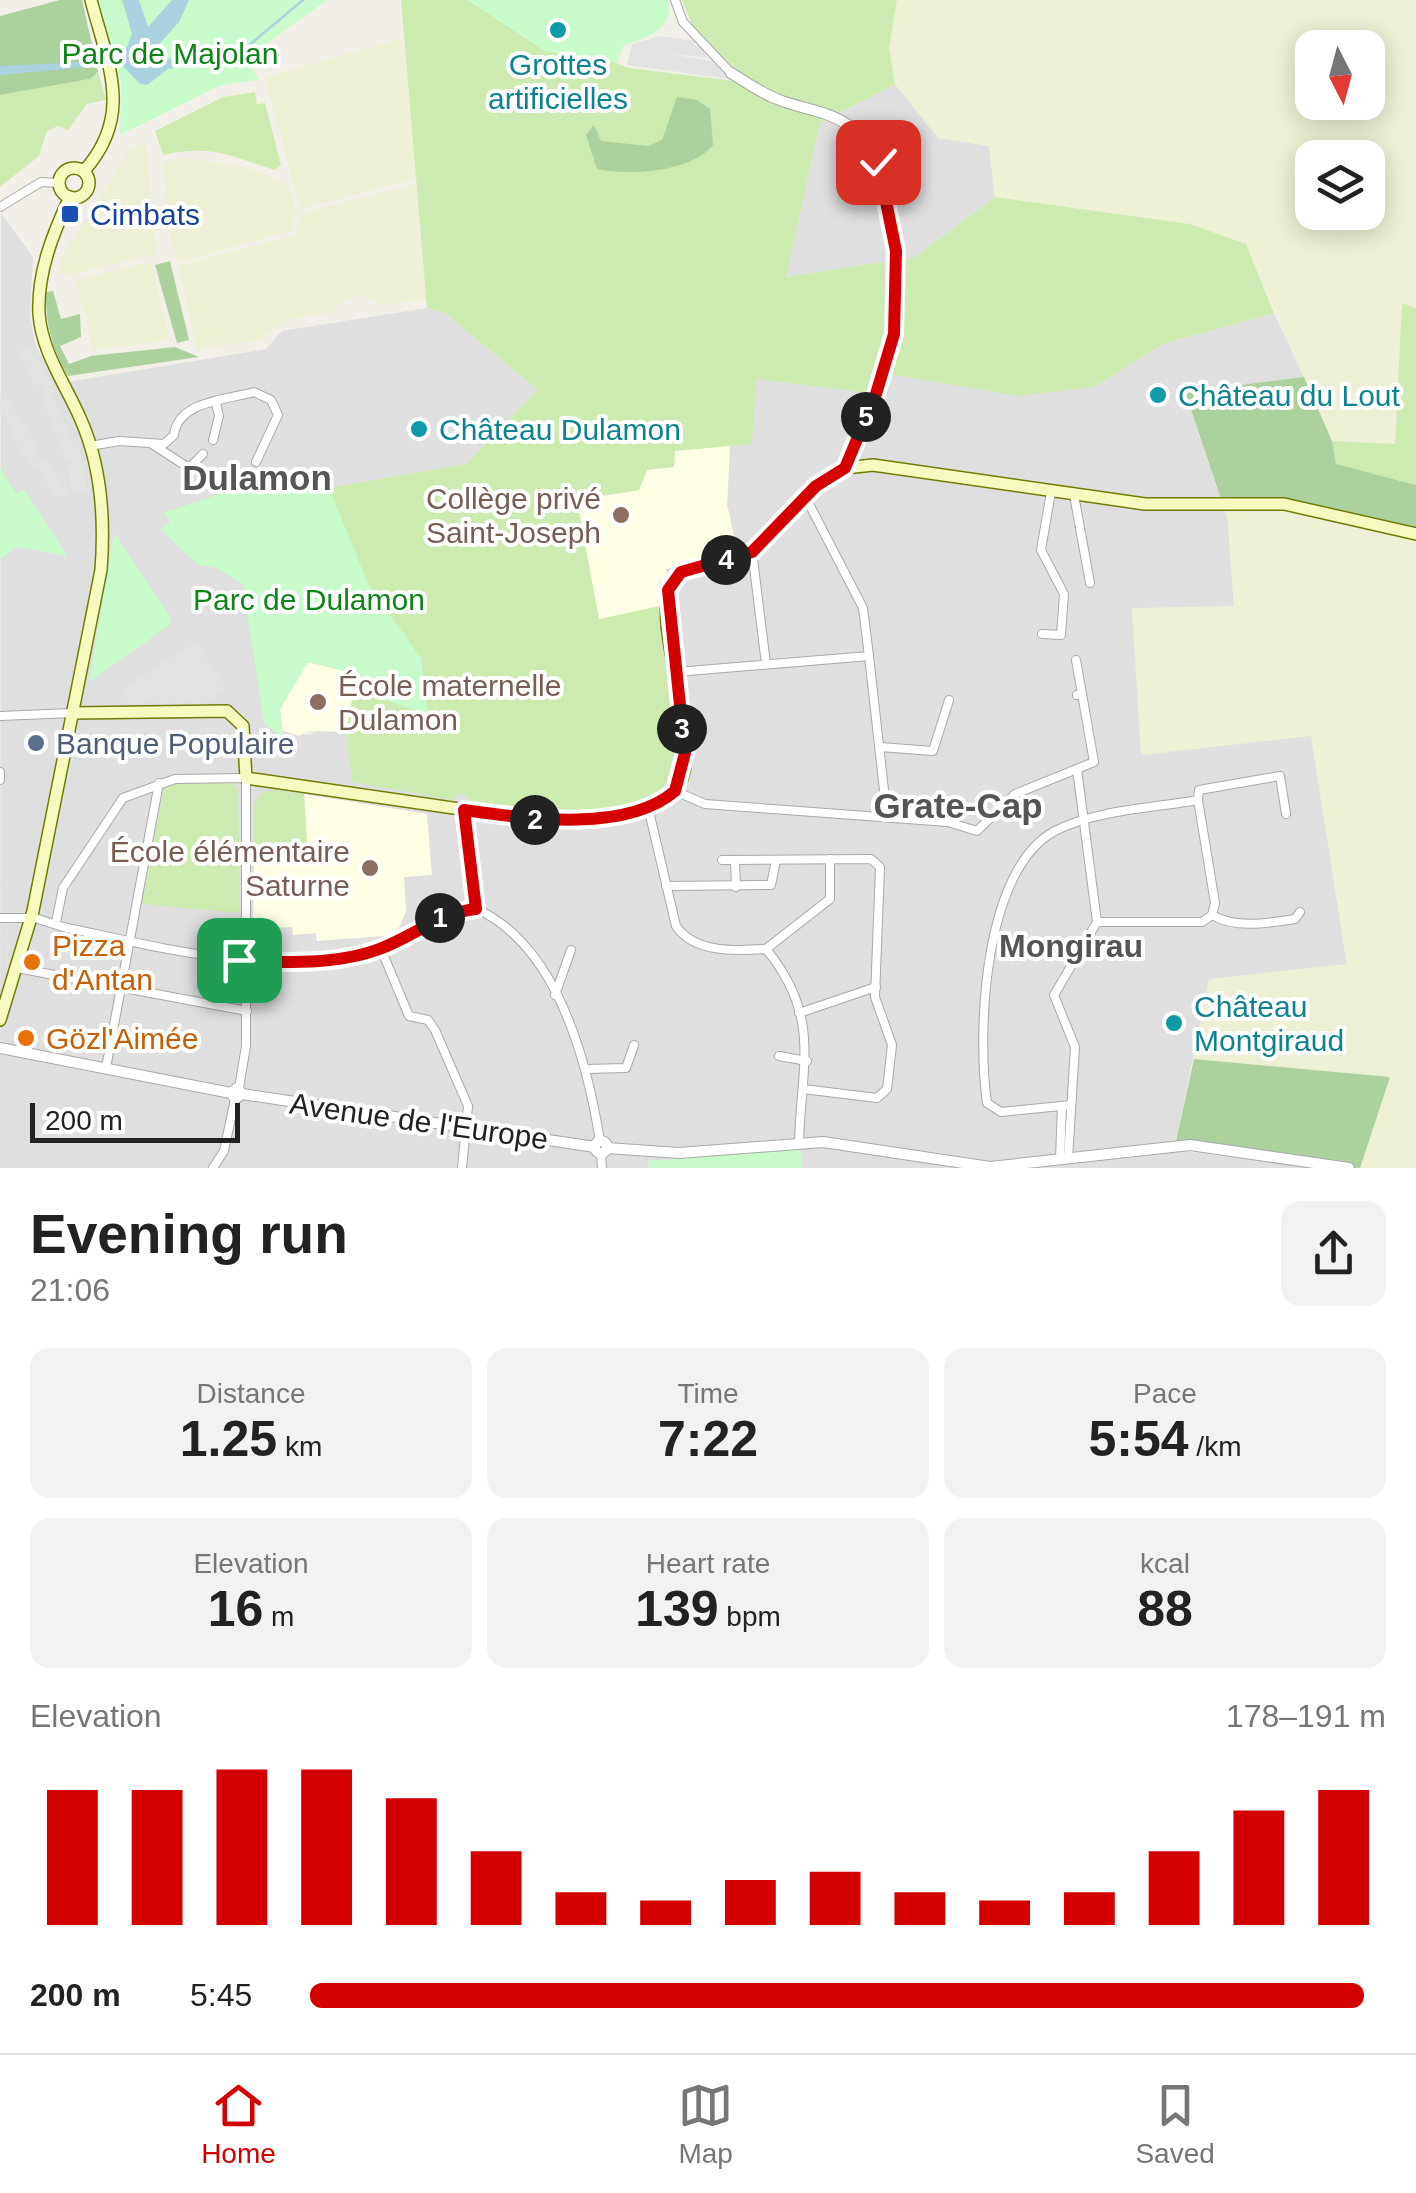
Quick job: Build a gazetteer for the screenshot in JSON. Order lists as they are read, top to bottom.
{
  "streets": {
    "street": ["Avenue de l'Europe"]
  },
  "districts": ["Dulamon", "Grate-Cap", "Mongirau"],
  "parks": ["Parc de Majolan", "Parc de Dulamon"],
  "places": {
    "other": [
      "Grottes artificielles",
      "Château du Lout",
      "Château Dulamon",
      "Collège privé Saint-Joseph",
      "École maternelle Dulamon",
      "Banque Populaire",
      "École élémentaire Saturne",
      "Pizza d'Antan",
      "Château Montgiraud",
      "Gözl'Aimée"
    ],
    "transit": ["Cimbats"]
  },
  "scale_bar": "200 m",
  "north": "bottom",
  "page": {
    "pins": [
      "5",
      "4",
      "3",
      "2",
      "1"
    ],
    "scale": "200 m",
    "heading": ["Evening run", "21:06"],
    "stats": [
      ["Distance", "1.25 km"],
      ["Time", "7:22"],
      ["Pace", "5:54 /km"],
      ["Elevation", "16 m"],
      ["Heart rate", "139 bpm"],
      ["kcal", "88"]
    ],
    "chart": ["Elevation", "178–191 m"],
    "list": [
      {
        "name": "200 m",
        "note": "5:45"
      }
    ],
    "tabs": ["Home", "Map", "Saved"]
  }
}
